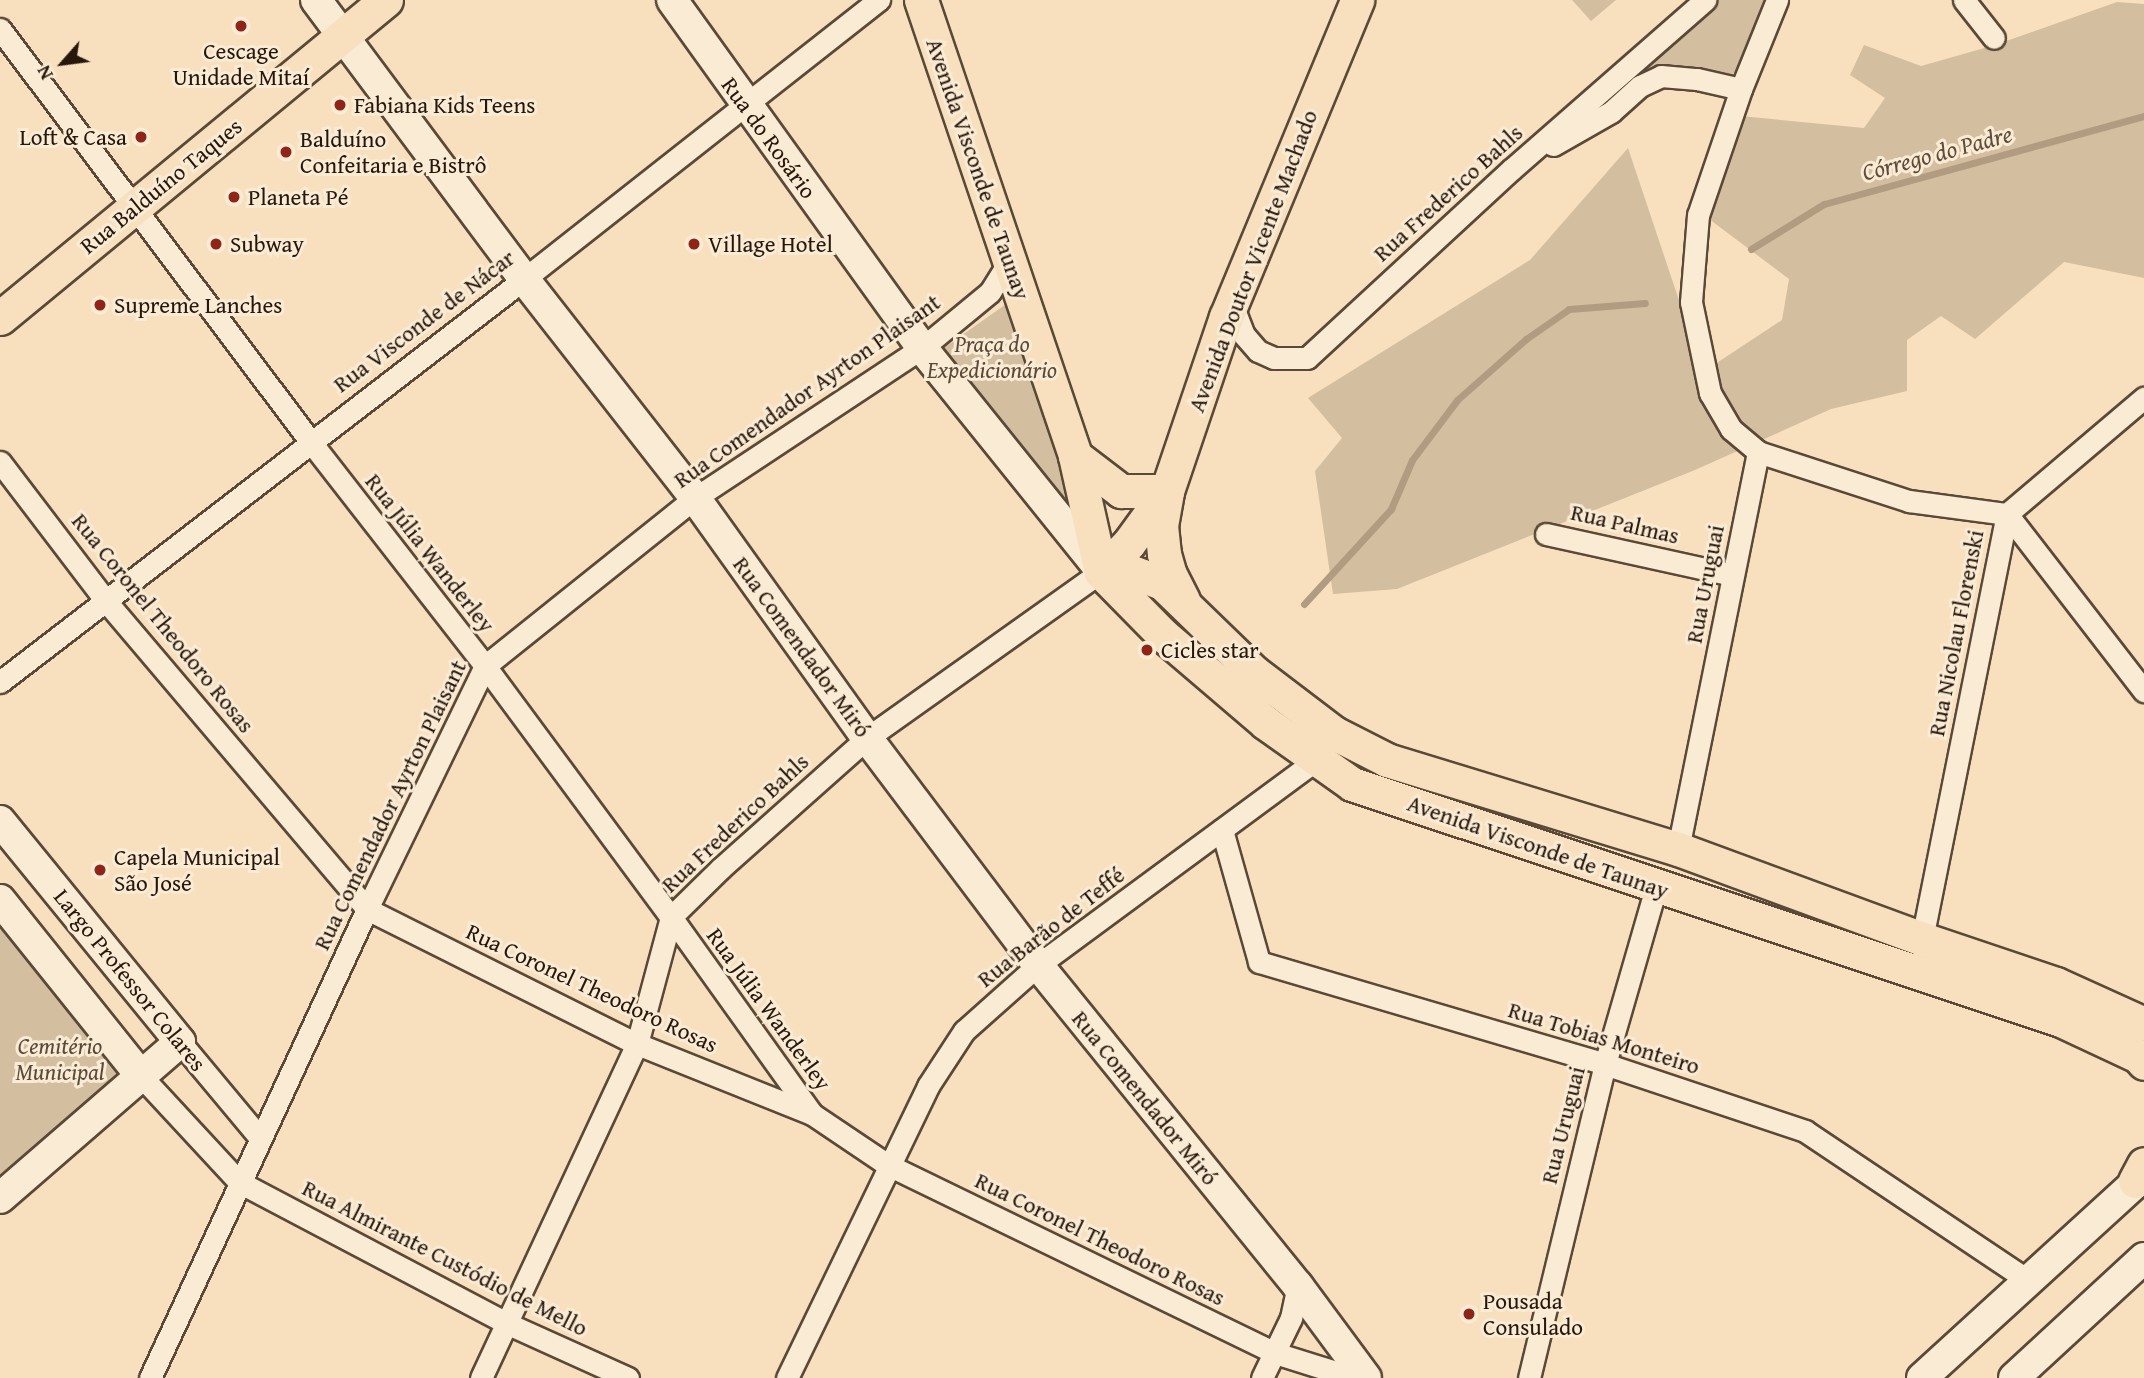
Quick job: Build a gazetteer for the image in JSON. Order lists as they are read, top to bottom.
{
  "streets": {
    "main road": [
      "Rua do Rosário",
      "Avenida Visconde de Taunay",
      "Rua Balduíno Taques",
      "Avenida Doutor Vicente Machado",
      "Rua Comendador Miró",
      "Largo Professor Colares"
    ],
    "street": [
      "Rua Frederico Bahls",
      "Rua Visconde de Nácar",
      "Rua Comendador Ayrton Plaisant",
      "Rua Palmas",
      "Rua Júlia Wanderley",
      "Rua Uruguai",
      "Rua Coronel Theodoro Rosas",
      "Rua Nicolau Florenski",
      "Rua Barão de Teffé",
      "Rua Tobias Monteiro",
      "Rua Almirante Custódio de Mello"
    ]
  },
  "crossings": [
    ["Rua do Rosário", "Avenida Visconde de Taunay"],
    ["Rua do Rosário", "Rua Frederico Bahls"],
    ["Rua do Rosário", "Rua Visconde de Nácar"],
    ["Rua do Rosário", "Rua Comendador Ayrton Plaisant"],
    ["Avenida Visconde de Taunay", "Rua Frederico Bahls"],
    ["Avenida Visconde de Taunay", "Avenida Doutor Vicente Machado"],
    ["Avenida Visconde de Taunay", "Rua Comendador Ayrton Plaisant"],
    ["Avenida Visconde de Taunay", "Rua Uruguai"],
    ["Avenida Visconde de Taunay", "Rua Nicolau Florenski"],
    ["Avenida Visconde de Taunay", "Rua Barão de Teffé"],
    ["Rua Balduíno Taques", "Rua Júlia Wanderley"],
    ["Rua Balduíno Taques", "Rua Comendador Miró"],
    ["Rua Frederico Bahls", "Avenida Doutor Vicente Machado"],
    ["Rua Frederico Bahls", "Rua Júlia Wanderley"],
    ["Rua Frederico Bahls", "Rua Coronel Theodoro Rosas"],
    ["Rua Frederico Bahls", "Rua Comendador Miró"],
    ["Rua Frederico Bahls", "Rua Almirante Custódio de Mello"],
    ["Rua Visconde de Nácar", "Rua Júlia Wanderley"],
    ["Rua Visconde de Nácar", "Rua Coronel Theodoro Rosas"],
    ["Rua Visconde de Nácar", "Rua Comendador Miró"],
    ["Rua Comendador Ayrton Plaisant", "Rua Júlia Wanderley"],
    ["Rua Comendador Ayrton Plaisant", "Rua Coronel Theodoro Rosas"],
    ["Rua Comendador Ayrton Plaisant", "Rua Comendador Miró"],
    ["Rua Comendador Ayrton Plaisant", "Largo Professor Colares"],
    ["Rua Comendador Ayrton Plaisant", "Rua Almirante Custódio de Mello"],
    ["Rua Palmas", "Rua Uruguai"],
    ["Rua Júlia Wanderley", "Rua Coronel Theodoro Rosas"],
    ["Rua Uruguai", "Rua Tobias Monteiro"],
    ["Rua Coronel Theodoro Rosas", "Rua Barão de Teffé"],
    ["Rua Comendador Miró", "Rua Barão de Teffé"],
    ["Rua Barão de Teffé", "Rua Tobias Monteiro"]
  ],
  "water": ["Córrego do Padre"],
  "parks": ["Praça do Expedicionário", "Cemitério Municipal"],
  "places": [
    "Cescage Unidade Mitaí",
    "Fabiana Kids Teens",
    "Loft & Casa",
    "Balduíno Confeitaria e Bistrô",
    "Planeta Pé",
    "Subway",
    "Village Hotel",
    "Supreme Lanches",
    "Cicles star",
    "Capela Municipal São José",
    "Pousada Consulado"
  ],
  "north": "bottom left"
}
